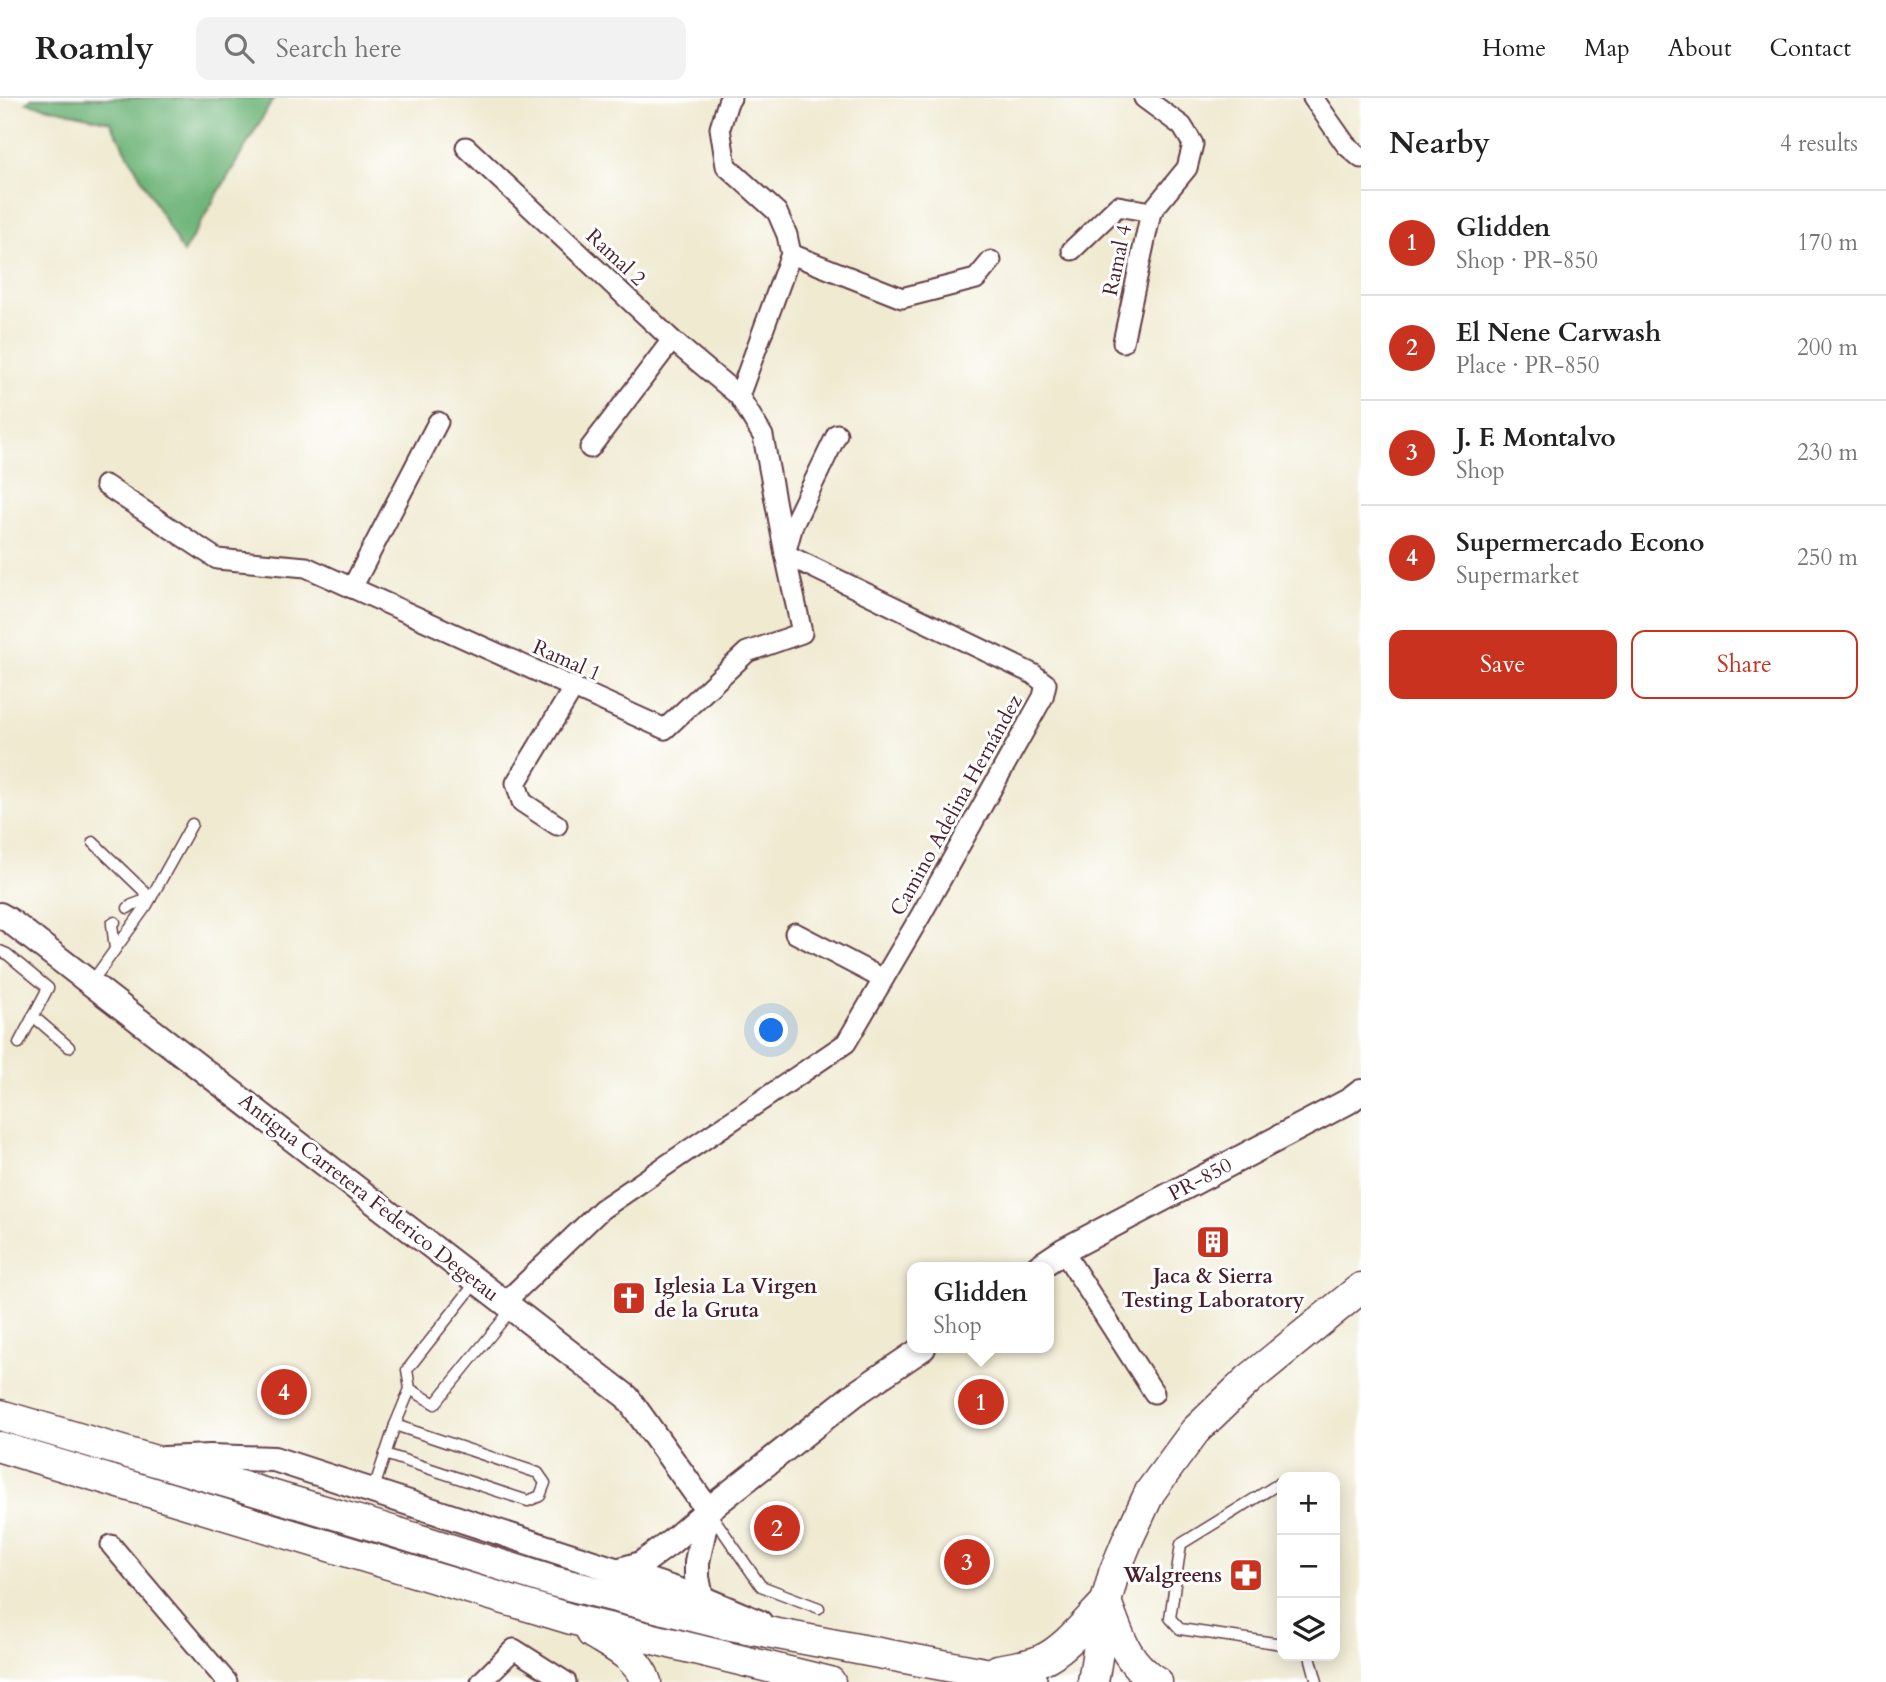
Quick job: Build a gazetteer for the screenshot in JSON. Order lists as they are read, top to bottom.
{
  "streets": {
    "street": [
      "Ramal 2",
      "Ramal 4",
      "Ramal 1",
      "Camino Adelina Hernández",
      "PR-850",
      "Antigua Carretera Federico Degetau"
    ]
  },
  "crossings": [
    ["Ramal 1", "Camino Adelina Hernández"],
    ["Camino Adelina Hernández", "Antigua Carretera Federico Degetau"]
  ],
  "places": {
    "building": ["Jaca & Sierra Testing Laboratory"],
    "church": ["Iglesia La Virgen de la Gruta"],
    "pharmacy": ["Walgreens"]
  },
  "page": {
    "header": "Roamly",
    "search": "Search here",
    "nav": [
      "Home",
      "Map",
      "About",
      "Contact"
    ],
    "heading": ["Nearby", "4 results"],
    "list": [
      {
        "mark": "1",
        "name": "Glidden",
        "note": "Shop · PR-850",
        "value": "170 m"
      },
      {
        "mark": "2",
        "name": "El Nene Carwash",
        "note": "Place · PR-850",
        "value": "200 m"
      },
      {
        "mark": "3",
        "name": "J. F. Montalvo",
        "note": "Shop",
        "value": "230 m"
      },
      {
        "mark": "4",
        "name": "Supermercado Econo",
        "note": "Supermarket",
        "value": "250 m"
      }
    ],
    "buttons": ["Save", "Share"],
    "popup": ["Glidden", "Shop"],
    "pins": [
      "4",
      "1",
      "2",
      "3"
    ],
    "map_buttons": ["+", "−"]
  }
}
